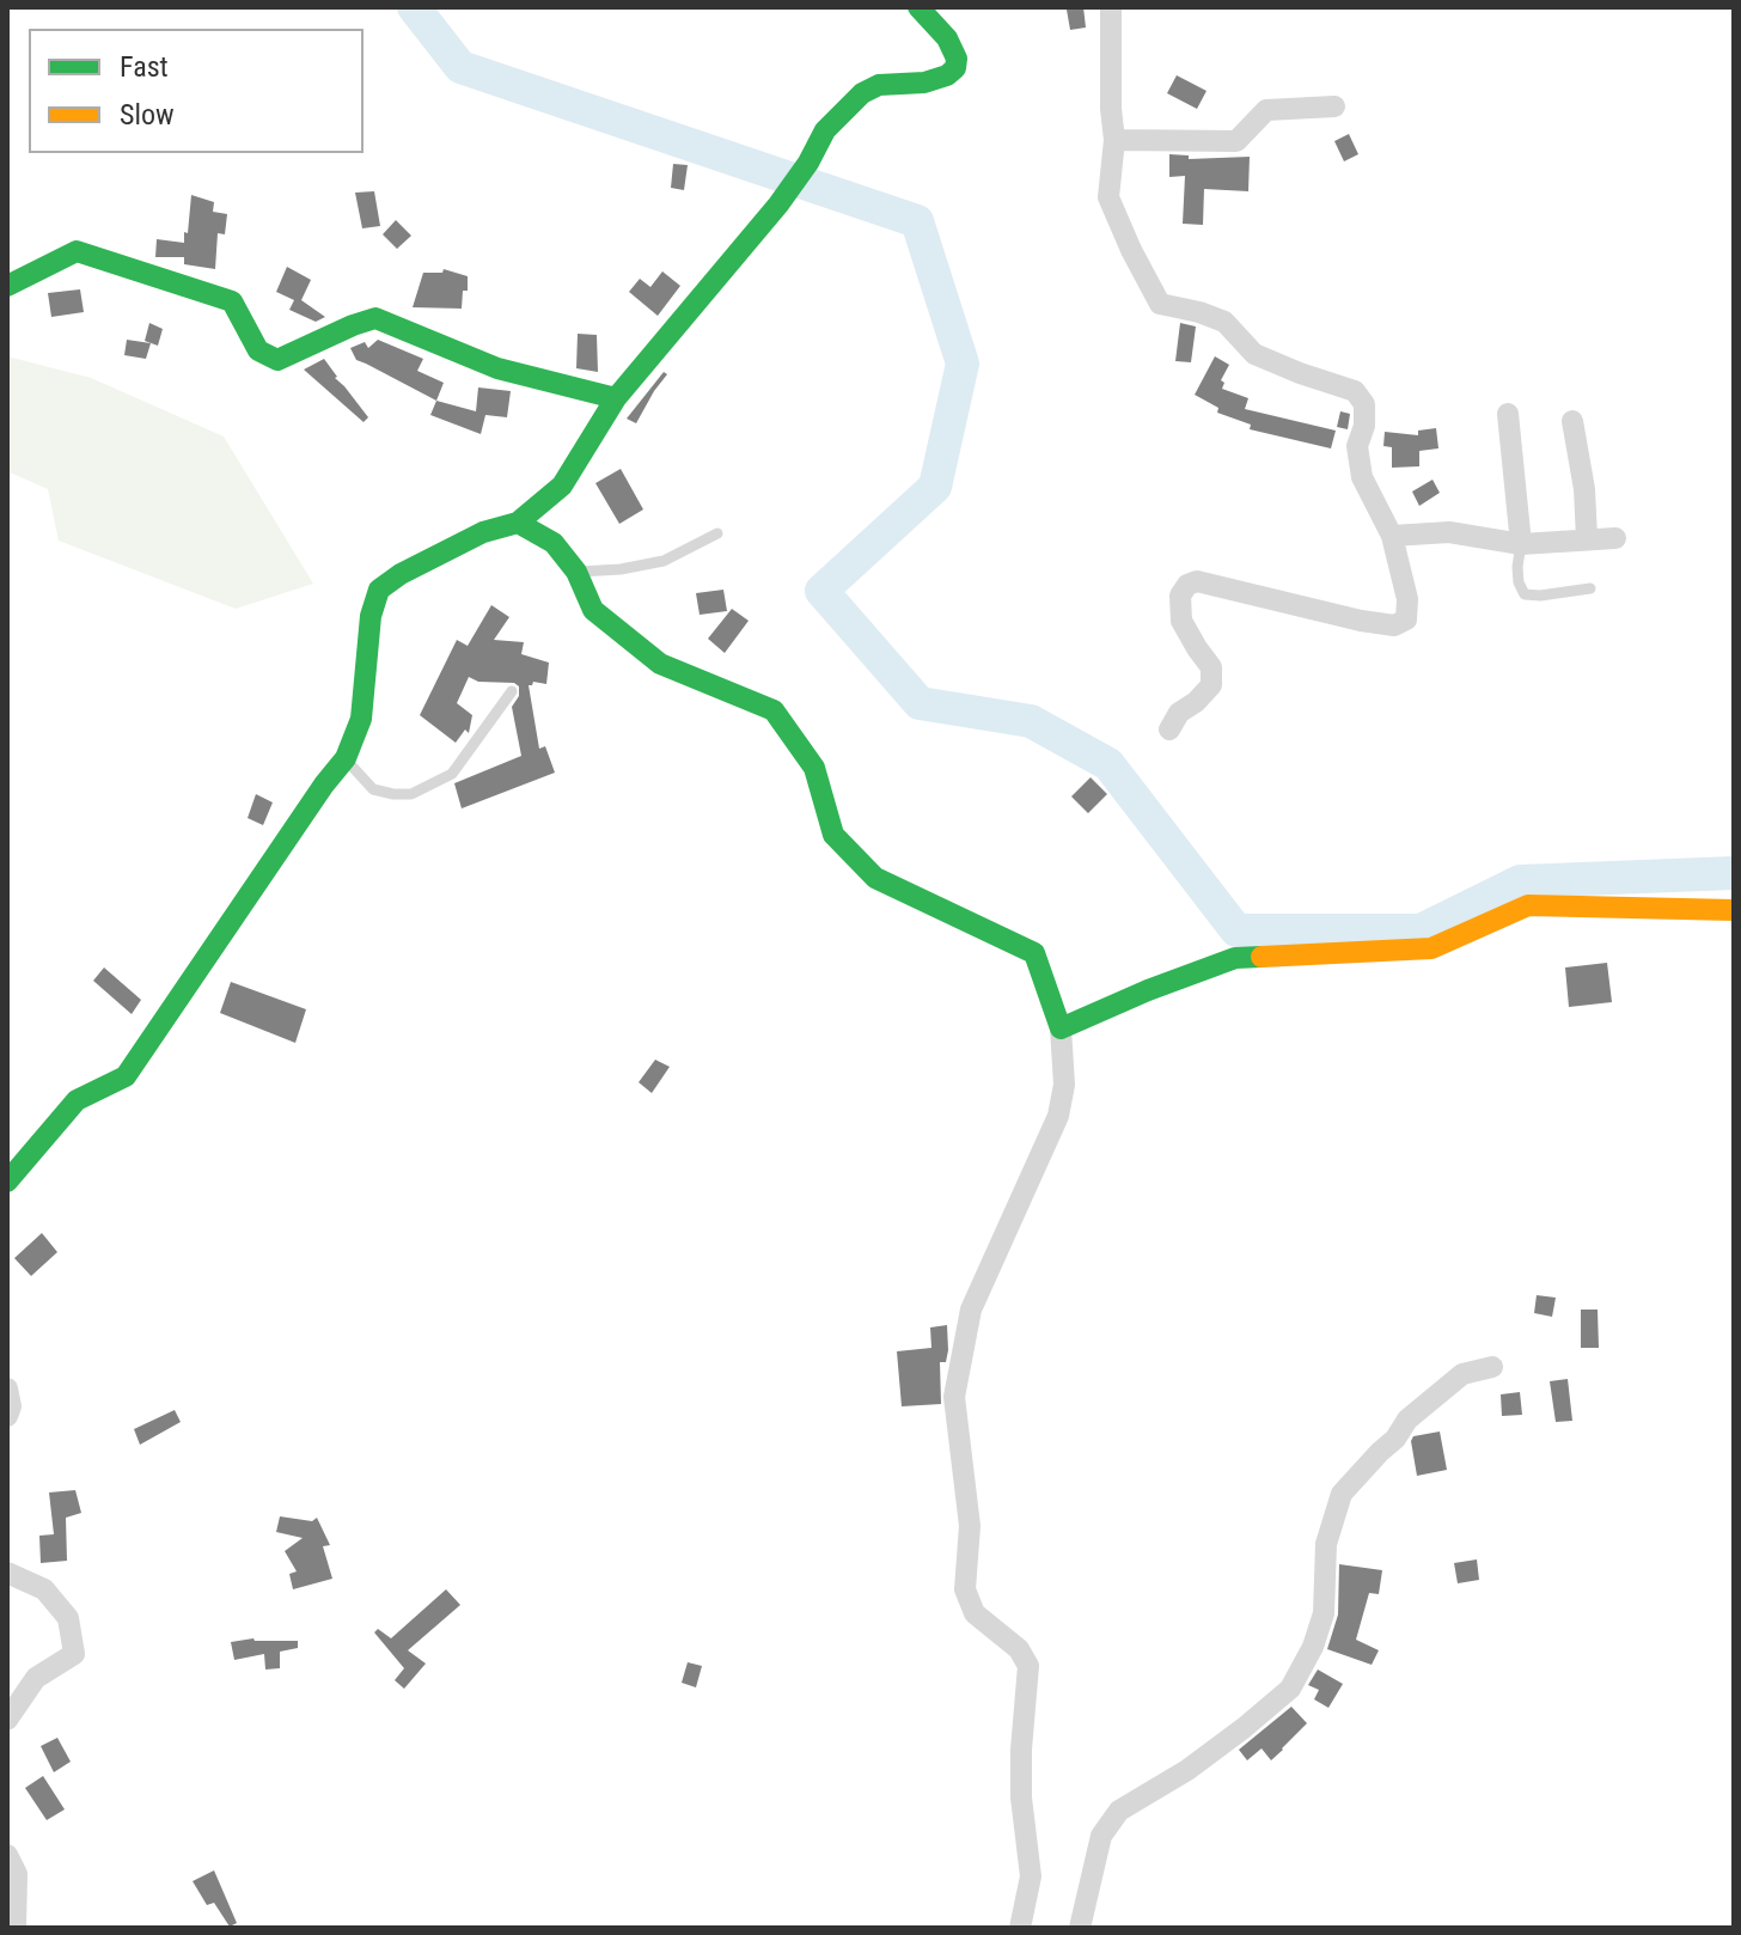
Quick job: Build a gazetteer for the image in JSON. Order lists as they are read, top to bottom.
{
  "legend": ["Fast", "Slow"]
}
